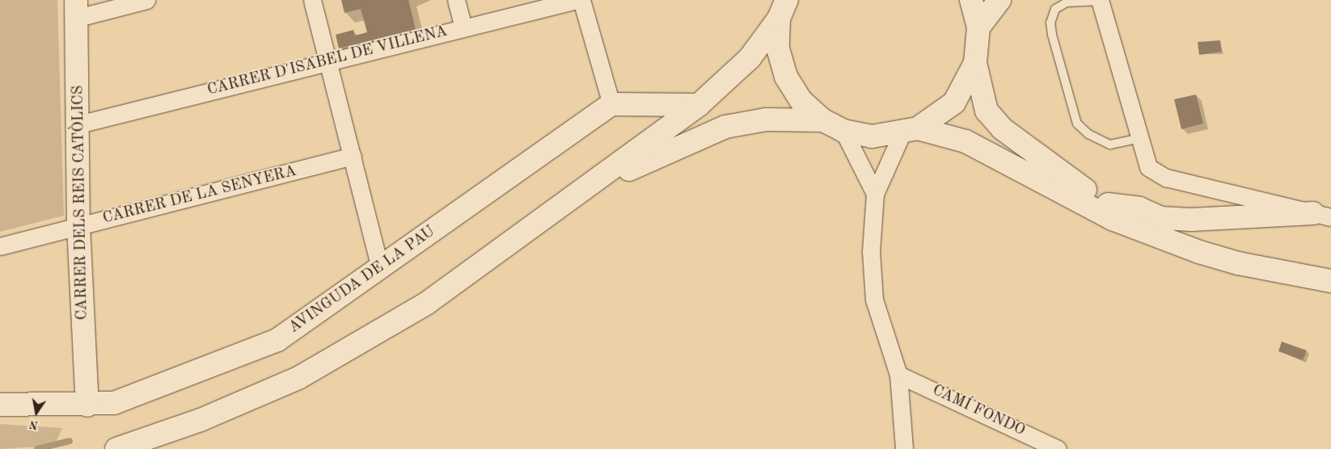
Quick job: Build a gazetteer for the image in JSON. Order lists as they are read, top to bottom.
{
  "streets": {
    "main road": ["CARRER DELS REIS CATÒLICS", "AVINGUDA DE LA PAU"],
    "street": ["CARRER D'ISABEL DE VILLENA", "CARRER DE LA SENYERA", "CAMÍ FONDO"]
  },
  "crossings": [
    ["CARRER D'ISABEL DE VILLENA", "CARRER DELS REIS CATÒLICS"],
    ["CARRER DE LA SENYERA", "CARRER DELS REIS CATÒLICS"],
    ["CARRER DELS REIS CATÒLICS", "AVINGUDA DE LA PAU"]
  ],
  "north": "bottom"
}
